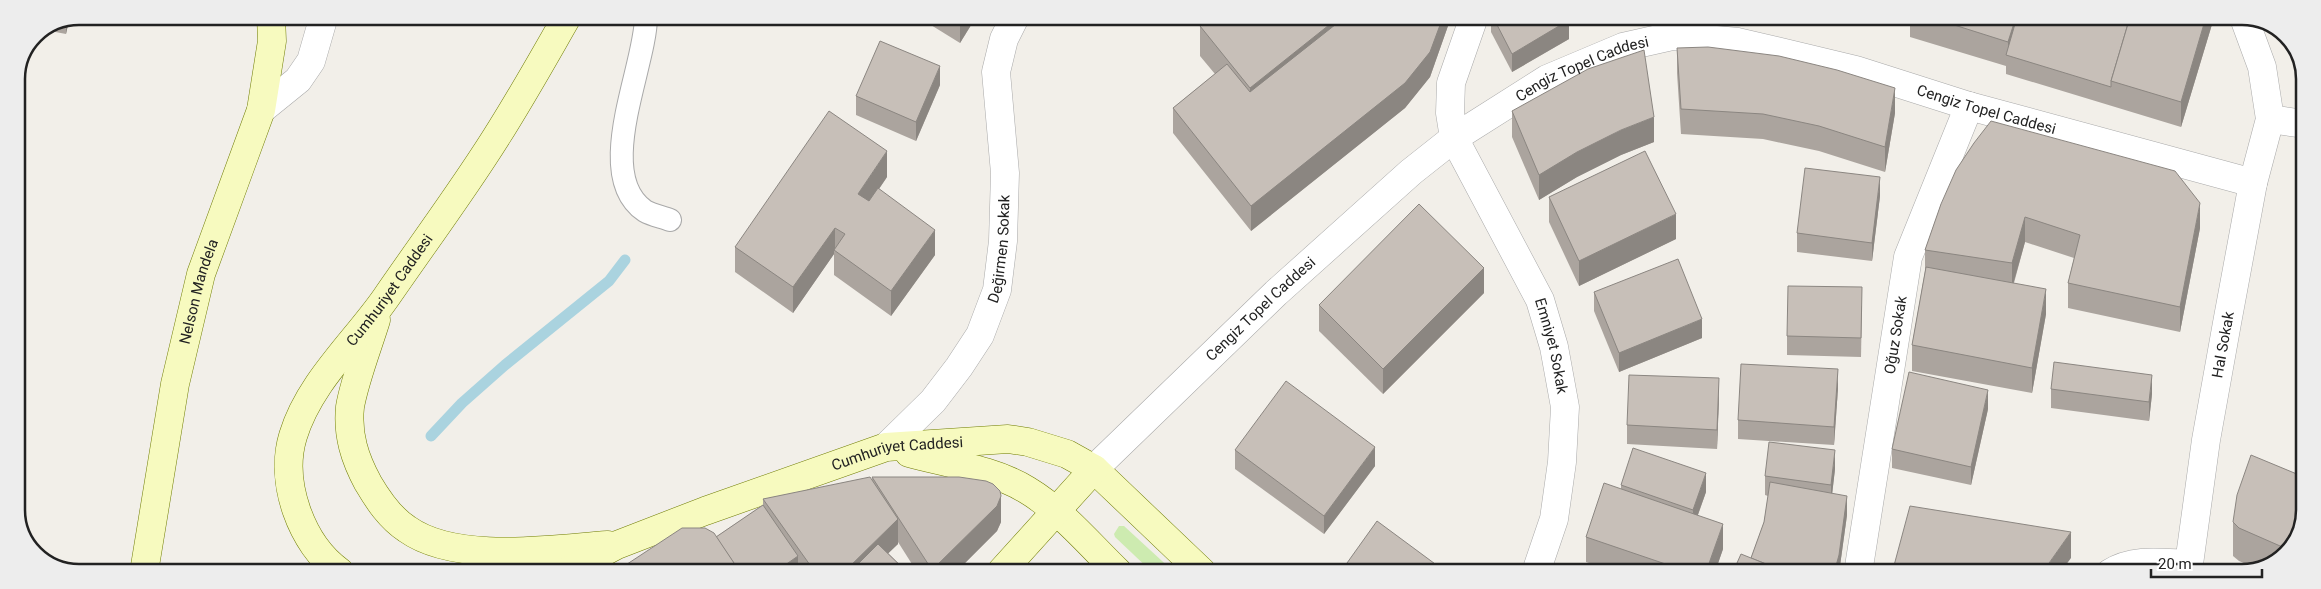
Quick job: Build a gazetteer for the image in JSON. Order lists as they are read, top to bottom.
{
  "streets": {
    "main road": ["Cumhuriyet Caddesi", "Nelson Mandela"],
    "street": [
      "Cengiz Topel Caddesi",
      "Değirmen Sokak",
      "Oğuz Sokak",
      "Hal Sokak",
      "Emniyet Sokak"
    ]
  },
  "crossings": [
    ["Cengiz Topel Caddesi", "Cumhuriyet Caddesi"],
    ["Cengiz Topel Caddesi", "Oğuz Sokak"],
    ["Cengiz Topel Caddesi", "Hal Sokak"],
    ["Cengiz Topel Caddesi", "Emniyet Sokak"],
    ["Değirmen Sokak", "Cumhuriyet Caddesi"]
  ],
  "scale_bar": "20 m"
}
